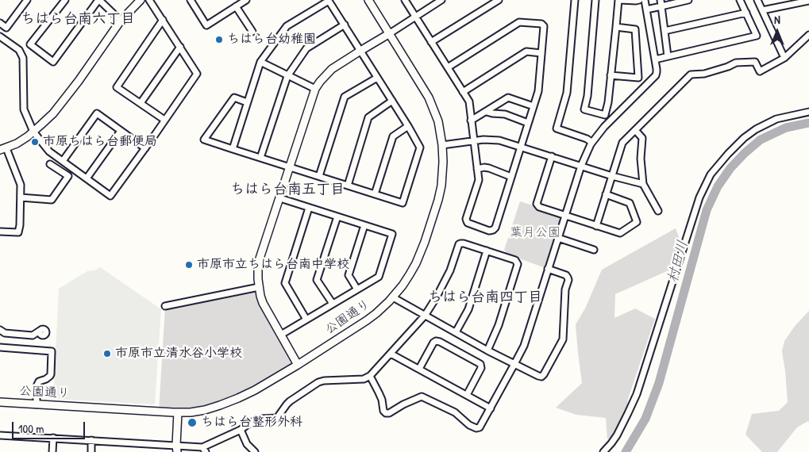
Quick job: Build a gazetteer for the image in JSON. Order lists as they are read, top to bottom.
{
  "streets": {
    "street": ["公園通り"]
  },
  "districts": ["ちはら台南六丁目", "ちはら台南五丁目", "ちはら台南四丁目"],
  "water": ["村田川"],
  "parks": ["葉月公園"],
  "places": [
    "ちはら台幼稚園",
    "市原ちはら台郵便局",
    "市原市立ちはら台南中学校",
    "市原市立清水谷小学校",
    "ちはら台整形外科"
  ],
  "scale_bar": "100 m",
  "north": "top"
}
